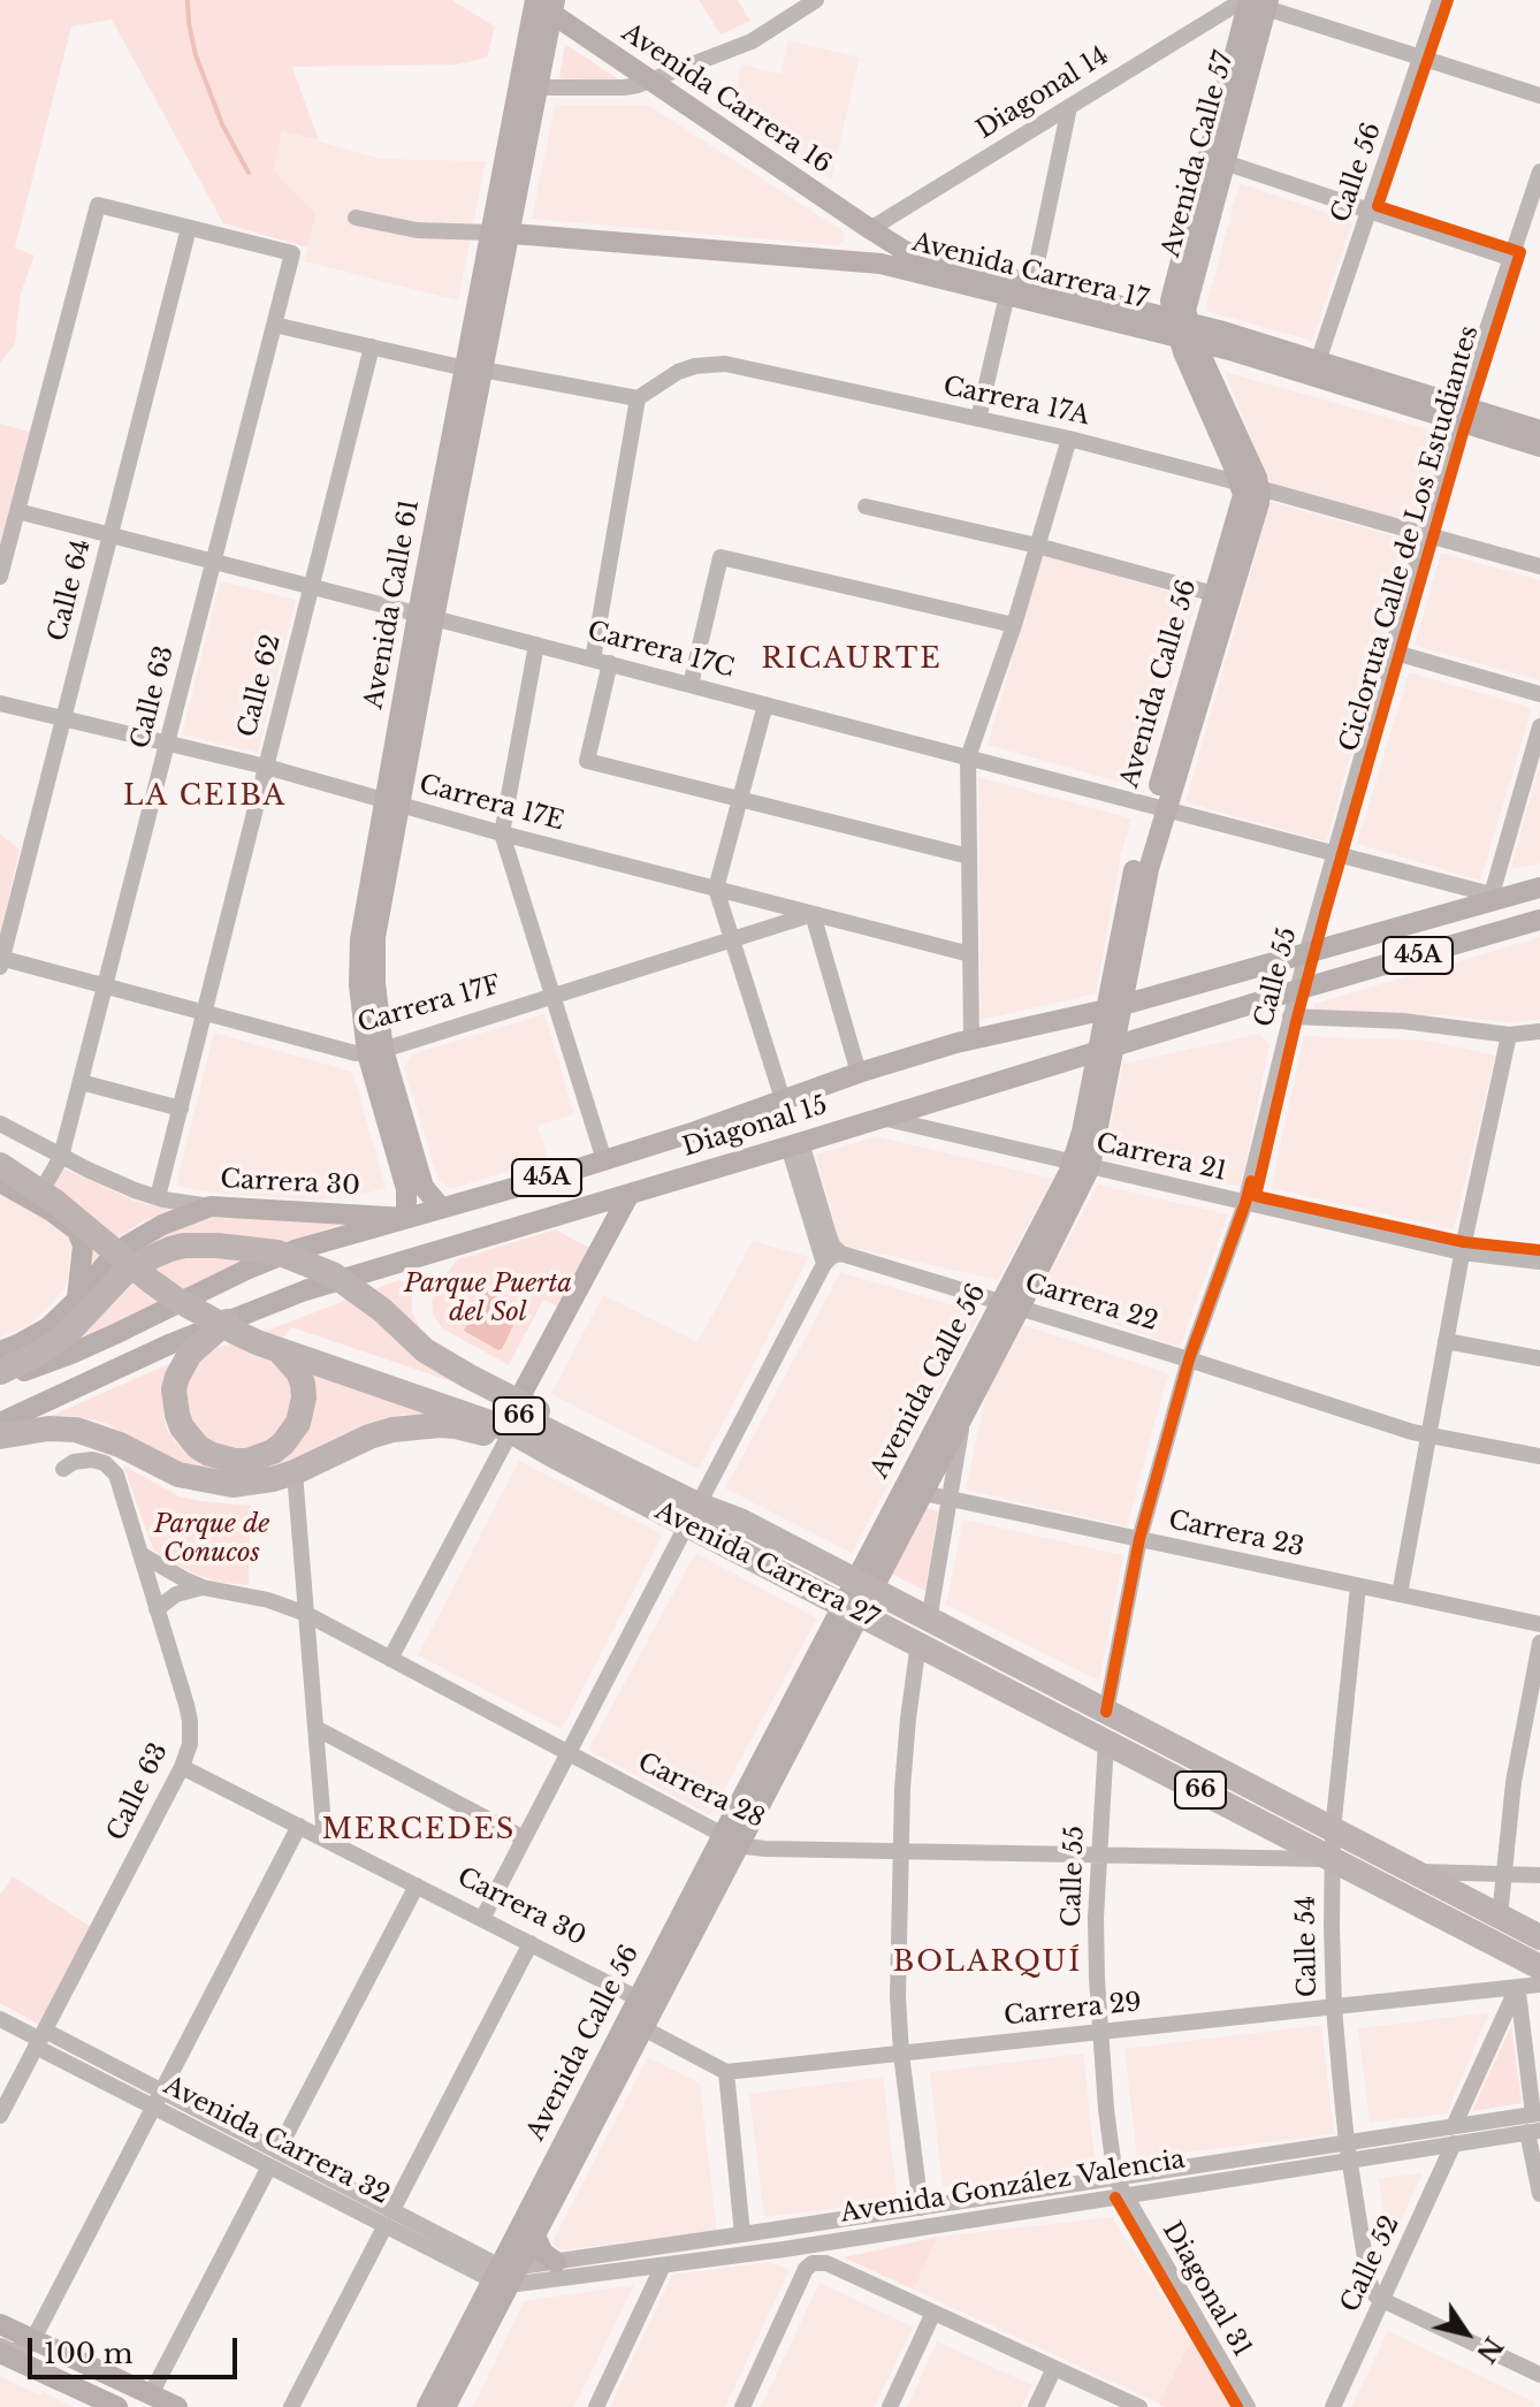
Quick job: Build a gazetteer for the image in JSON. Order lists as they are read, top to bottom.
{
  "streets": {
    "highway": ["66", "Avenida Carrera 27"],
    "main road": [
      "Avenida Carrera 16",
      "Avenida Calle 57",
      "Avenida Carrera 17",
      "Avenida Calle 61",
      "Avenida Calle 56",
      "45A",
      "Diagonal 15",
      "Carrera 30"
    ],
    "street": [
      "Diagonal 14",
      "Calle 56",
      "Carrera 17A",
      "Calle 64",
      "Carrera 17C",
      "Calle 62",
      "Calle 63",
      "Carrera 17E",
      "Calle 55",
      "Carrera 17F",
      "Carrera 21",
      "Carrera 22",
      "Carrera 23",
      "Carrera 28",
      "Calle 54",
      "Carrera 29",
      "Avenida Carrera 32",
      "Avenida González Valencia",
      "Calle 52",
      "Diagonal 31"
    ],
    "cycle path": ["Cicloruta Calle de Los Estudiantes"]
  },
  "crossings": [
    ["Diagonal 14", "Avenida Carrera 16"],
    ["Diagonal 14", "Avenida Calle 57"],
    ["Diagonal 14", "Avenida Carrera 17"],
    ["Avenida Carrera 16", "Avenida Carrera 17"],
    ["Avenida Carrera 16", "Avenida Calle 61"],
    ["Avenida Calle 57", "Avenida Carrera 17"],
    ["Avenida Calle 57", "Avenida Calle 56"],
    ["Calle 56", "Avenida Carrera 17"],
    ["Avenida Carrera 17", "Avenida Calle 61"],
    ["Avenida Carrera 17", "Avenida Calle 56"],
    ["Avenida Carrera 17", "Calle 55"],
    ["Carrera 17A", "Avenida Calle 56"],
    ["Carrera 17A", "Calle 55"],
    ["Calle 64", "Carrera 17C"],
    ["Calle 64", "Calle 63"],
    ["Calle 64", "Carrera 17E"],
    ["Calle 64", "Carrera 17F"],
    ["Avenida Calle 61", "Carrera 17C"],
    ["Avenida Calle 61", "Carrera 17E"],
    ["Avenida Calle 61", "Carrera 17F"],
    ["Avenida Calle 61", "Diagonal 15"],
    ["Avenida Calle 61", "Carrera 30"],
    ["Carrera 17C", "Avenida Calle 56"],
    ["Carrera 17C", "Calle 62"],
    ["Carrera 17C", "Calle 63"],
    ["Carrera 17C", "Calle 55"],
    ["Carrera 17C", "Diagonal 15"],
    ["Avenida Calle 56", "Diagonal 15"],
    ["Avenida Calle 56", "Carrera 21"],
    ["Avenida Calle 56", "Carrera 30"],
    ["Avenida Calle 56", "Carrera 22"],
    ["Avenida Calle 56", "Carrera 23"],
    ["Avenida Calle 56", "Avenida Carrera 27"],
    ["Avenida Calle 56", "Carrera 28"],
    ["Avenida Calle 56", "Avenida Carrera 32"],
    ["Avenida Calle 56", "Avenida González Valencia"],
    ["Calle 62", "Carrera 17E"],
    ["Calle 62", "Carrera 17F"],
    ["Calle 63", "Carrera 17E"],
    ["Calle 63", "Carrera 17F"],
    ["Calle 63", "Carrera 30"],
    ["Calle 63", "Carrera 28"],
    ["Calle 63", "Avenida Carrera 32"],
    ["Carrera 17E", "Carrera 17F"],
    ["Calle 55", "Diagonal 15"],
    ["Calle 55", "Carrera 21"],
    ["Calle 55", "Carrera 22"],
    ["Calle 55", "Carrera 23"],
    ["Calle 55", "Avenida Carrera 27"],
    ["Calle 55", "Carrera 28"],
    ["Calle 55", "Carrera 29"],
    ["Calle 55", "Avenida González Valencia"],
    ["Calle 55", "Diagonal 31"],
    ["Diagonal 15", "Carrera 21"],
    ["Diagonal 15", "Carrera 30"],
    ["Carrera 23", "Calle 54"],
    ["Avenida Carrera 27", "Carrera 28"],
    ["Avenida Carrera 27", "Calle 54"],
    ["Carrera 28", "Calle 54"],
    ["Calle 54", "Carrera 29"],
    ["Calle 54", "Avenida González Valencia"],
    ["Calle 54", "Calle 52"],
    ["Carrera 29", "Calle 52"],
    ["Avenida Carrera 32", "Avenida González Valencia"],
    ["Avenida González Valencia", "Calle 52"],
    ["Avenida González Valencia", "Diagonal 31"]
  ],
  "districts": [
    "RICAURTE",
    "LA CEIBA",
    "MERCEDES",
    "BOLARQUÍ"
  ],
  "parks": ["Parque Puerta del Sol", "Parque de Conucos"],
  "scale_bar": "100 m",
  "north": "bottom right"
}
